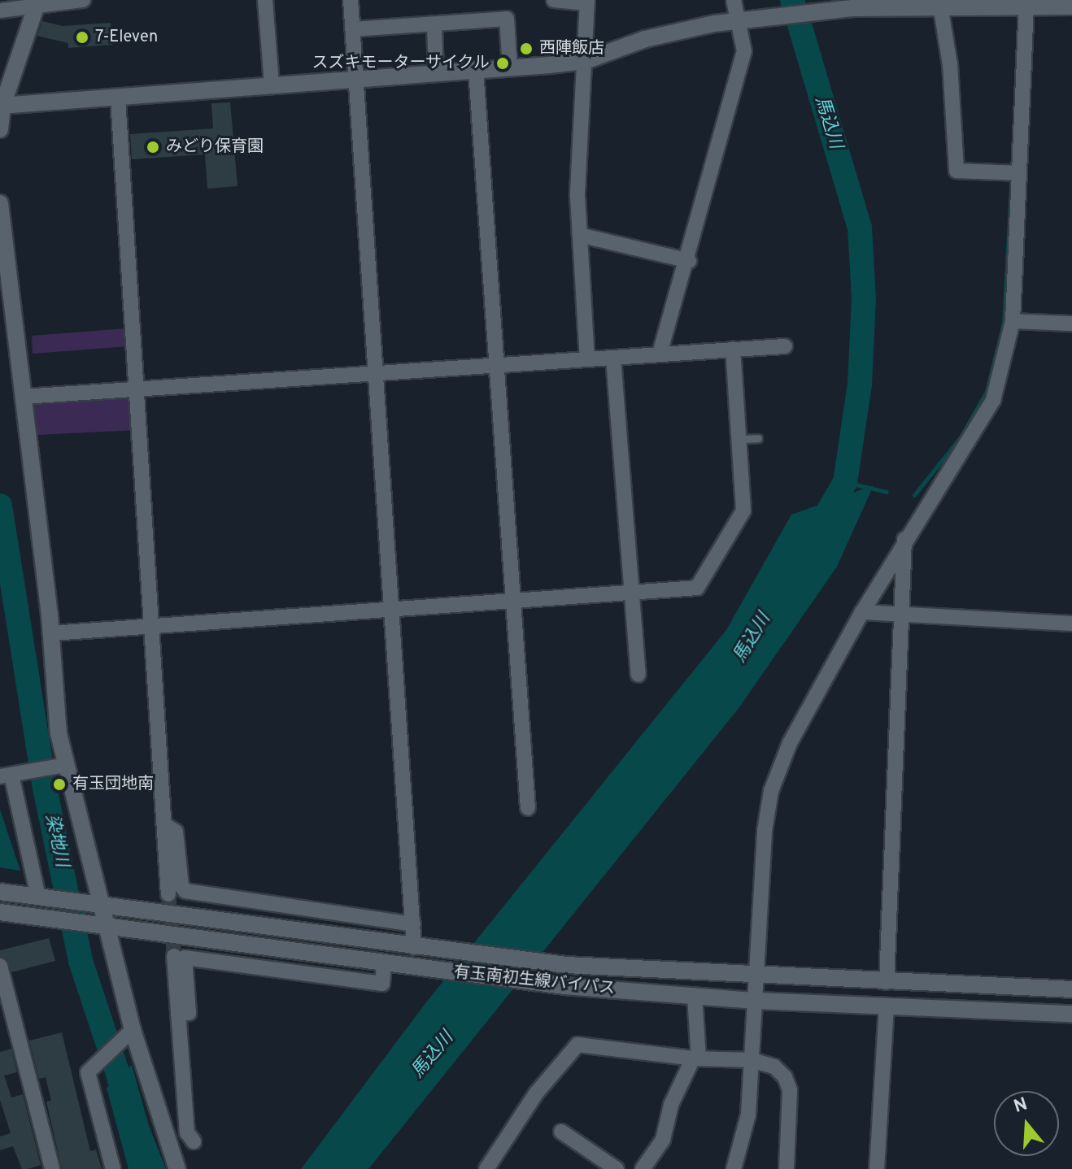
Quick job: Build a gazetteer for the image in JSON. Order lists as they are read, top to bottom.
{
  "streets": {
    "street": ["有玉南初生線バイパス"]
  },
  "water": ["馬込川", "染地川"],
  "places": [
    "7-Eleven",
    "西陣飯店",
    "スズキモーターサイクル",
    "みどり保育園",
    "有玉団地南"
  ],
  "north": "top"
}
